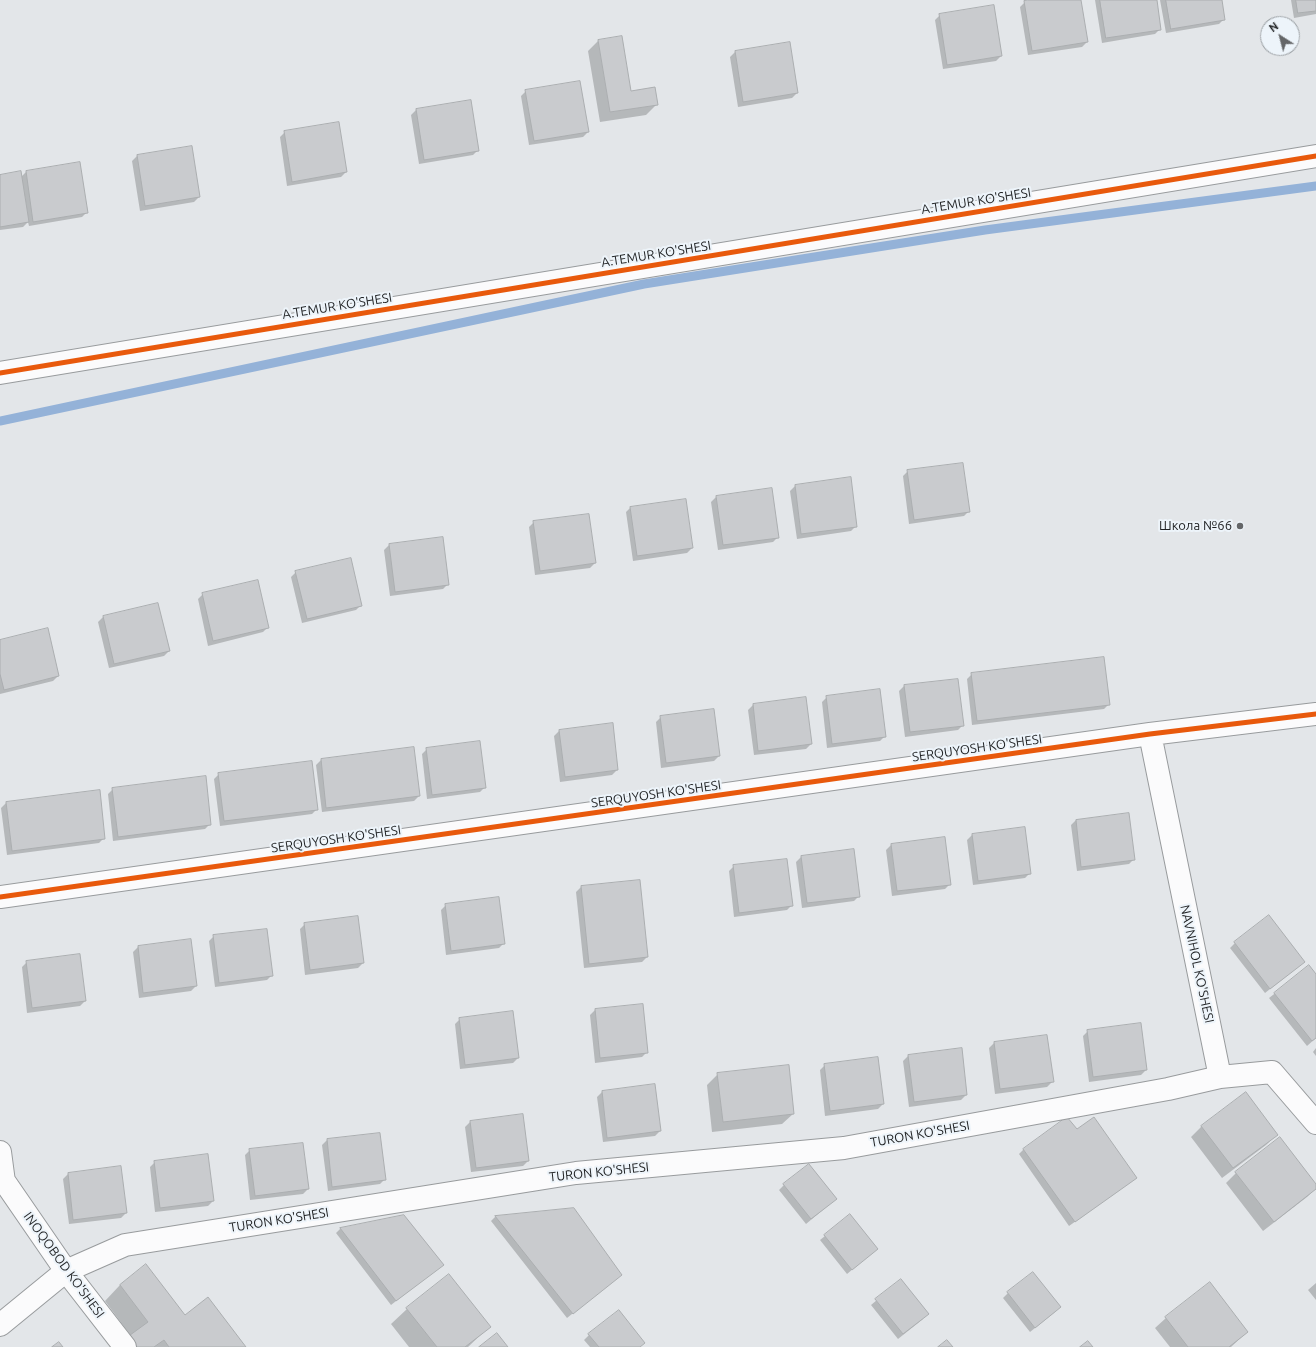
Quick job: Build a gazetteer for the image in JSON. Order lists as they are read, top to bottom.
{
  "streets": {
    "street": [
      "A.TEMUR KO'SHESI",
      "SERQUYOSH KO'SHESI",
      "NAVNIHOL KO'SHESI",
      "TURON KO'SHESI",
      "INOQOBOD KO'SHESI"
    ]
  },
  "crossings": [
    ["SERQUYOSH KO'SHESI", "NAVNIHOL KO'SHESI"],
    ["NAVNIHOL KO'SHESI", "TURON KO'SHESI"],
    ["TURON KO'SHESI", "INOQOBOD KO'SHESI"]
  ],
  "places": ["Школа №66"],
  "north": "top left"
}
